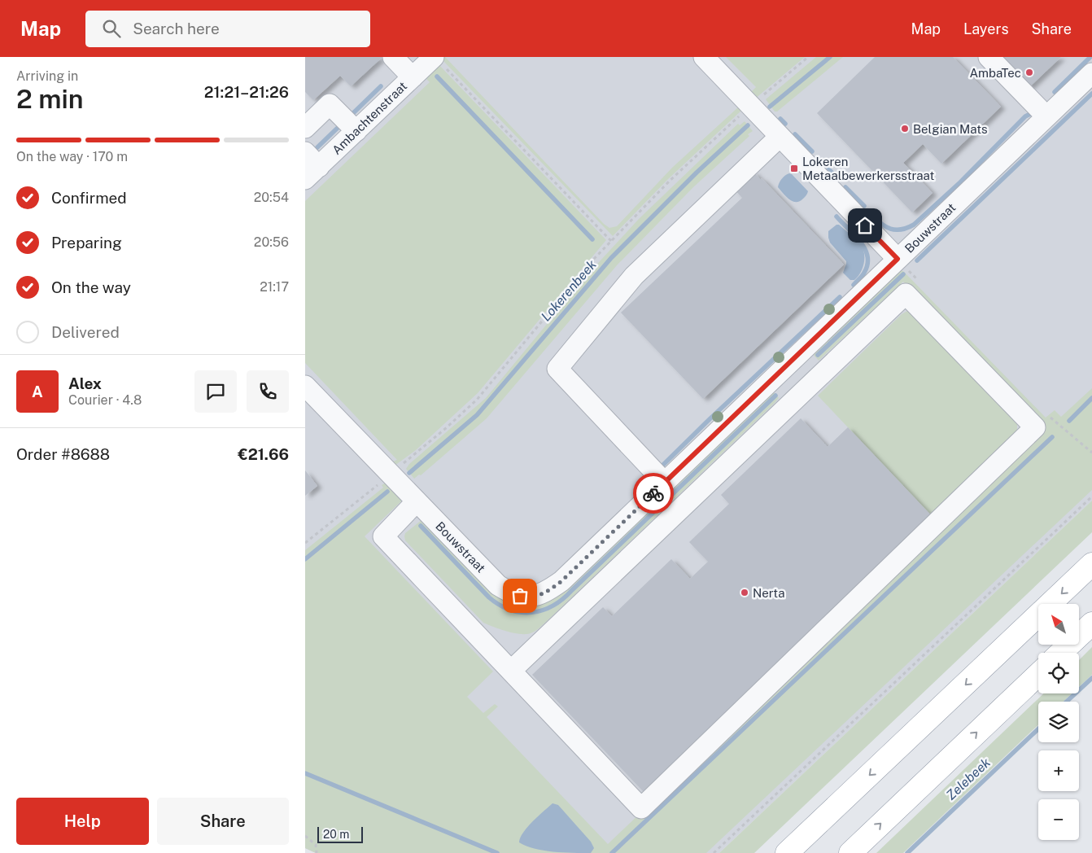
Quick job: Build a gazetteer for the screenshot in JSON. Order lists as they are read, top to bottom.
{
  "streets": {
    "street": ["Ambachtenstraat", "Bouwstraat"]
  },
  "water": ["Lokerenbeek", "Zelebeek"],
  "places": {
    "other": ["AmbaTec", "Belgian Mats", "Nerta"],
    "transit": ["Lokeren Metaalbewerkersstraat"]
  },
  "scale_bar": "20 m",
  "north": "top left",
  "page": {
    "header": "Map",
    "search": "Search here",
    "nav": ["Map", "Layers", "Share"],
    "heading": ["2 min", "Arriving in", "21:21–21:26"],
    "panel": [
      "Alex",
      "Courier · 4.8",
      "Order #8688",
      "€21.66"
    ],
    "bar": "On the way · 170 m",
    "list": [
      ["Confirmed", "20:54"],
      ["Preparing", "20:56"],
      ["On the way", "21:17"],
      "Delivered"
    ],
    "round": "A",
    "map_buttons": ["+", "−"],
    "buttons": ["Help", "Share"],
    "scale": "20 m"
  }
}
